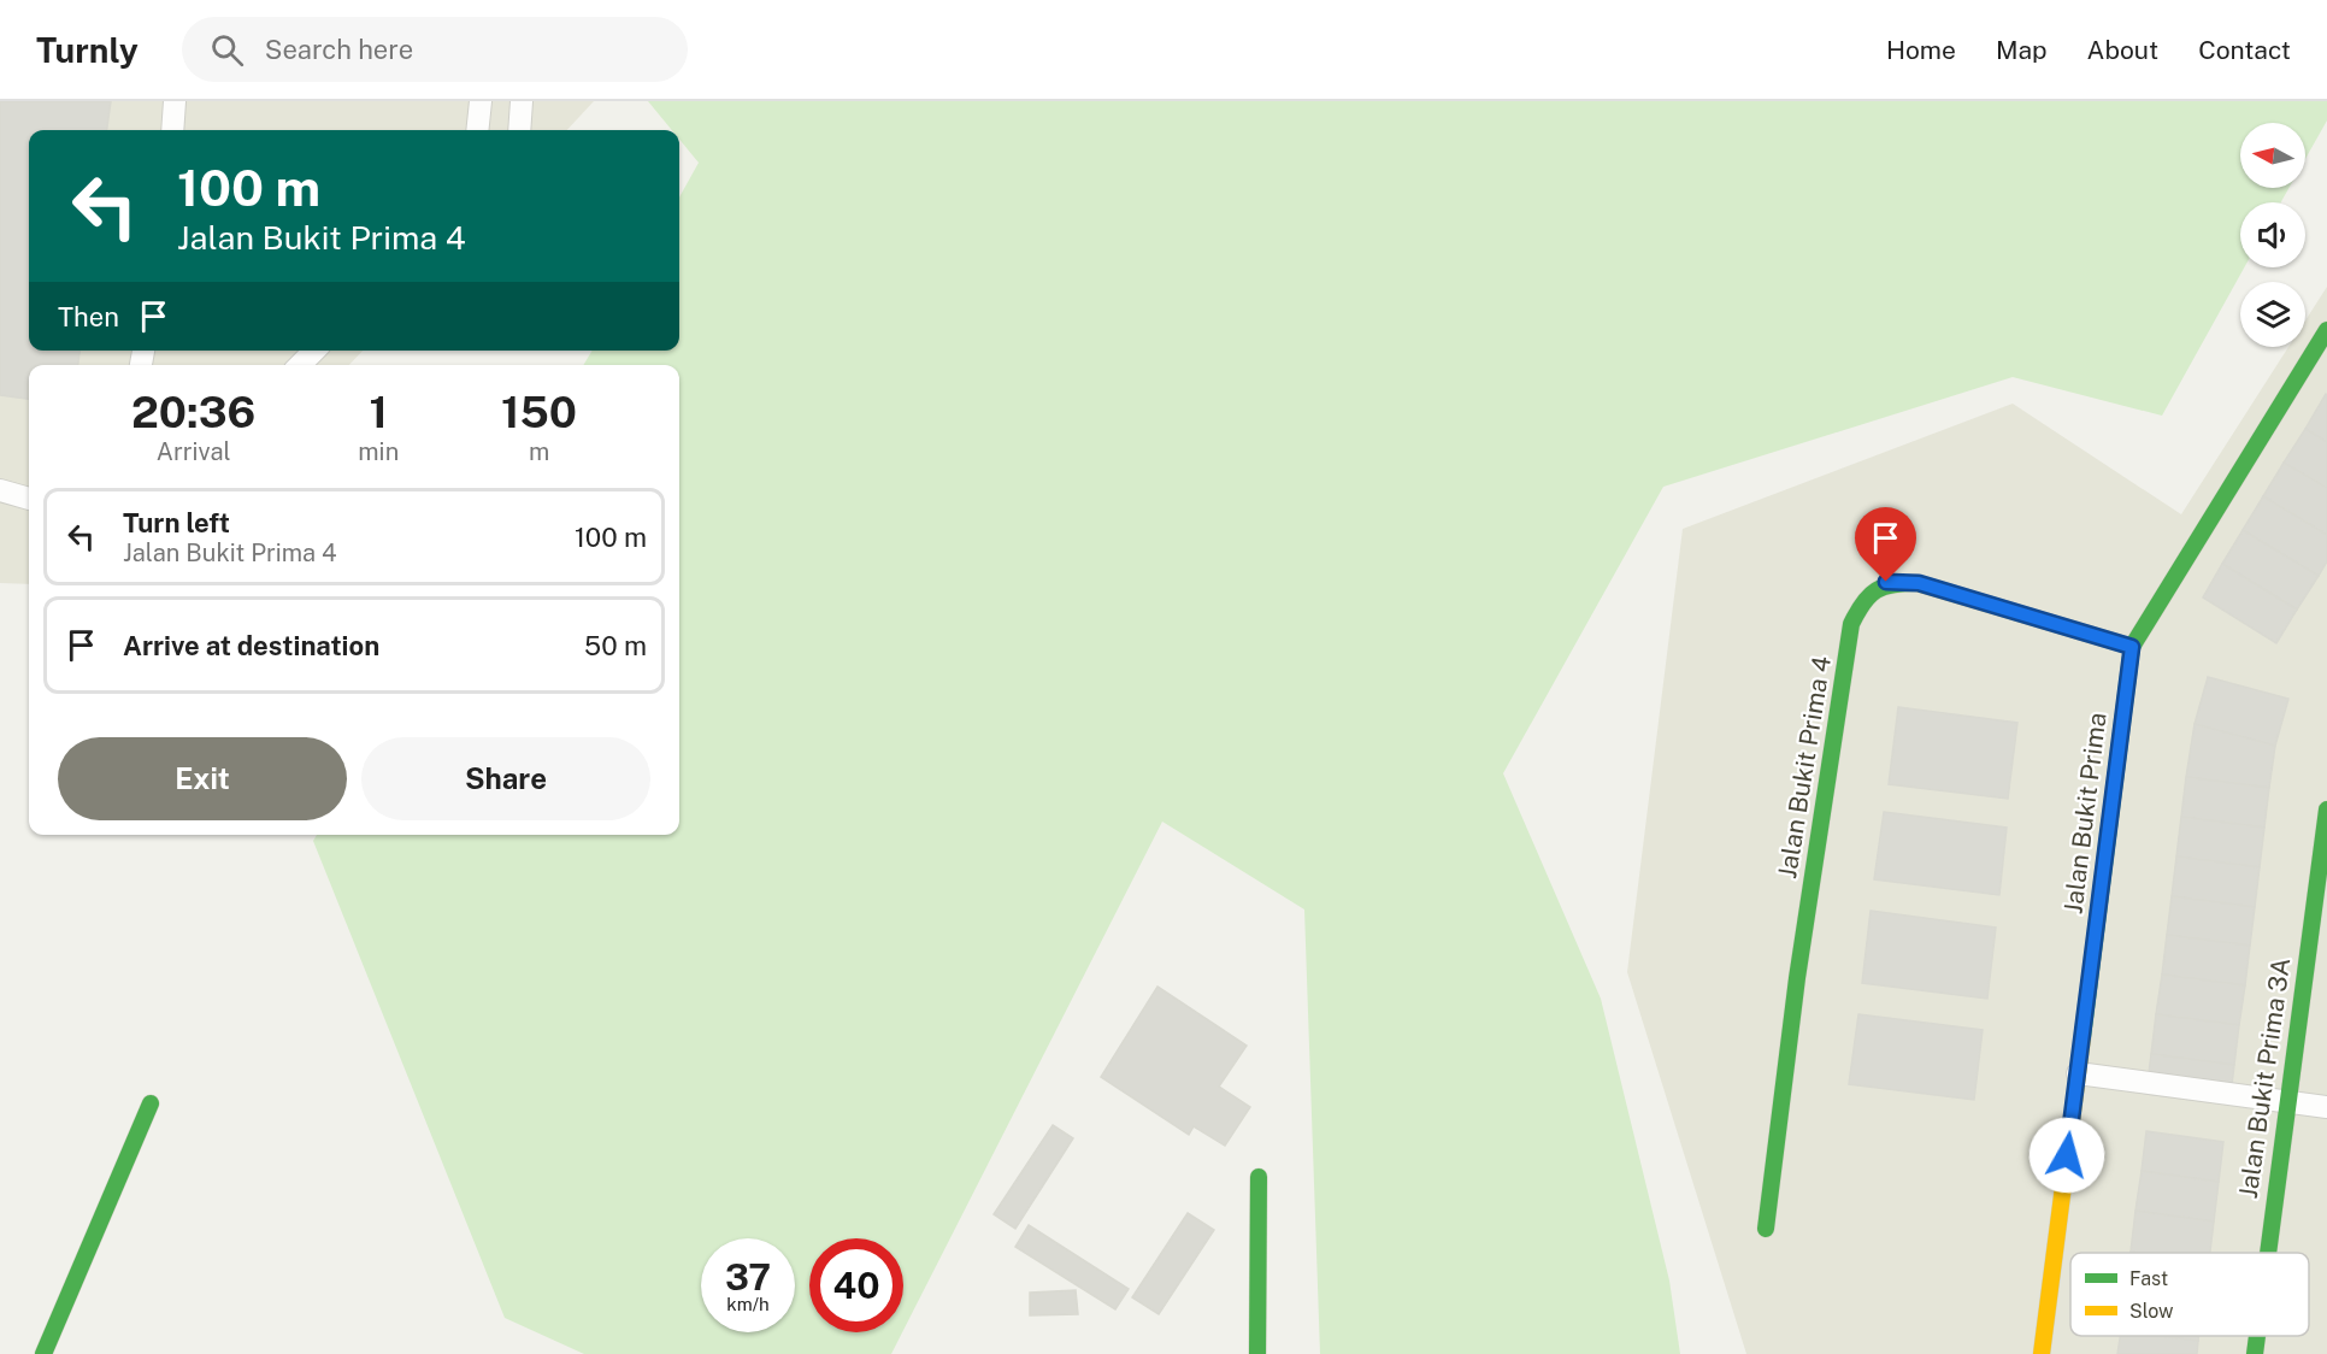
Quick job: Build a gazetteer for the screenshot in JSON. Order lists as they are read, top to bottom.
{
  "streets": {
    "street": ["Jalan Bukit Prima 4", "Jalan Bukit Prima", "Jalan Bukit Prima 3A"]
  },
  "crossings": [
    ["Jalan Bukit Prima 4", "Jalan Bukit Prima"]
  ],
  "legend": ["Fast", "Slow"],
  "north": "left",
  "page": {
    "header": "Turnly",
    "search": "Search here",
    "nav": [
      "Home",
      "Map",
      "About",
      "Contact"
    ],
    "turn": ["100 m", "Jalan Bukit Prima 4"],
    "then": "Then",
    "eta": [
      "20:36",
      "Arrival",
      "1",
      "min",
      "150",
      "m"
    ],
    "list": [
      {
        "name": "Turn left",
        "note": "Jalan Bukit Prima 4",
        "value": "100 m"
      },
      {
        "name": "Arrive at destination",
        "value": "50 m"
      }
    ],
    "buttons": ["Exit", "Share"],
    "speed": "37 km/h",
    "limit": "40"
  }
}
